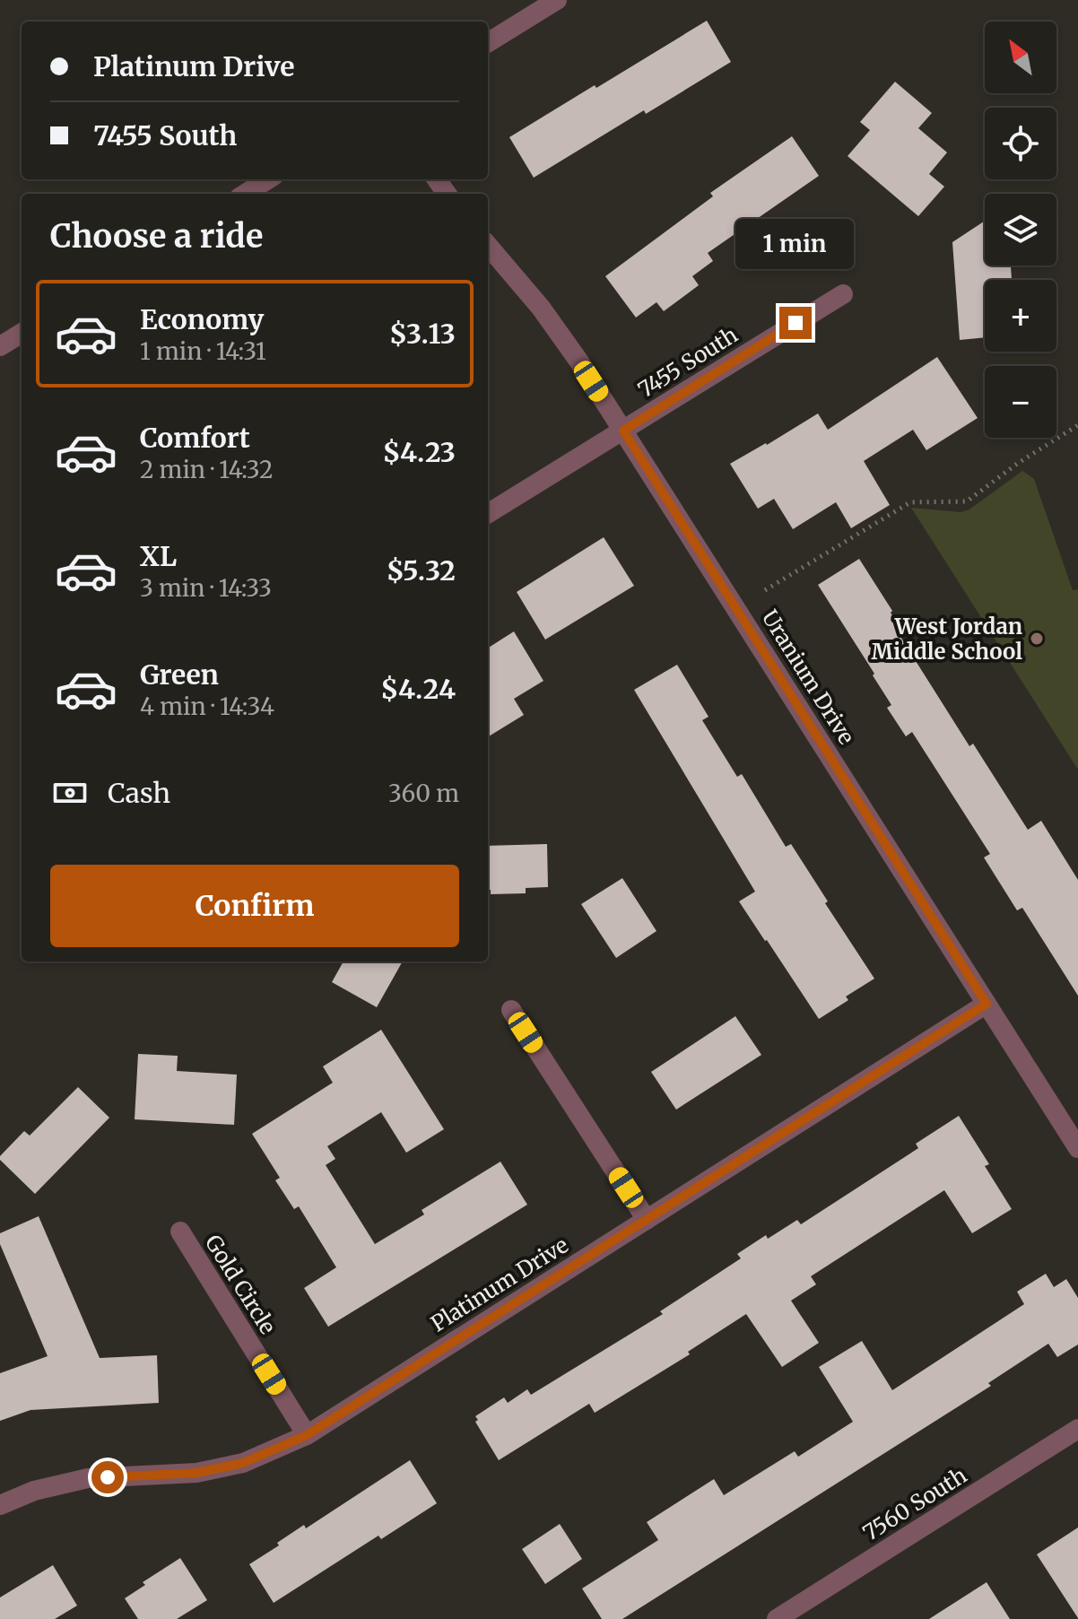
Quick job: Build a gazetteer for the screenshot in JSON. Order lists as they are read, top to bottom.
{
  "streets": {
    "street": [
      "7455 South",
      "Uranium Drive",
      "Gold Circle",
      "Platinum Drive",
      "7560 South"
    ]
  },
  "crossings": [
    ["7455 South", "Uranium Drive"],
    ["Uranium Drive", "Platinum Drive"],
    ["Gold Circle", "Platinum Drive"]
  ],
  "places": ["West Jordan Middle School"],
  "north": "top left",
  "page": {
    "map_buttons": ["+", "−"],
    "banner": ["Platinum Drive", "7455 South"],
    "heading": "Choose a ride",
    "bubble": "1 min",
    "list": [
      {
        "name": "Economy",
        "note": "1 min · 14:31",
        "value": "$3.13"
      },
      {
        "name": "Comfort",
        "note": "2 min · 14:32",
        "value": "$4.23"
      },
      {
        "name": "XL",
        "note": "3 min · 14:33",
        "value": "$5.32"
      },
      {
        "name": "Green",
        "note": "4 min · 14:34",
        "value": "$4.24"
      }
    ],
    "pay": ["Cash", "360 m"],
    "buttons": "Confirm"
  }
}
